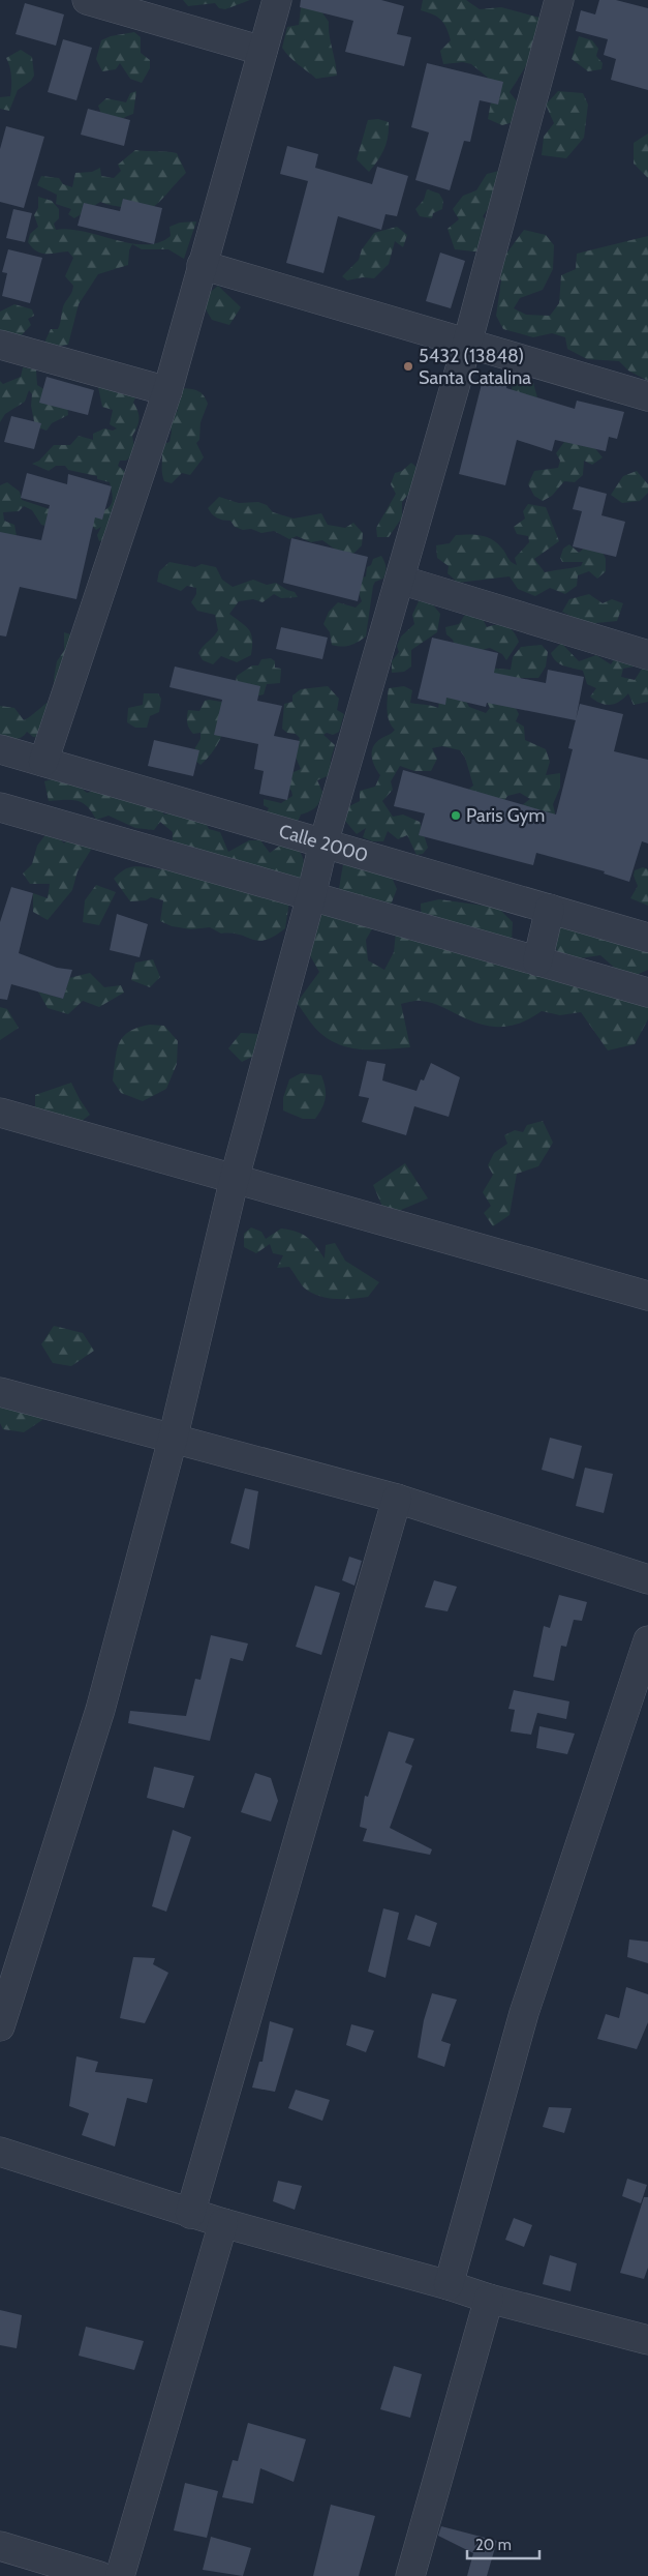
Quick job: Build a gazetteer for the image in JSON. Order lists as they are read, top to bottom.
{
  "streets": {
    "street": ["Calle 2000"]
  },
  "places": ["5432 (13848) Santa Catalina", "Paris Gym"],
  "scale_bar": "20 m"
}
